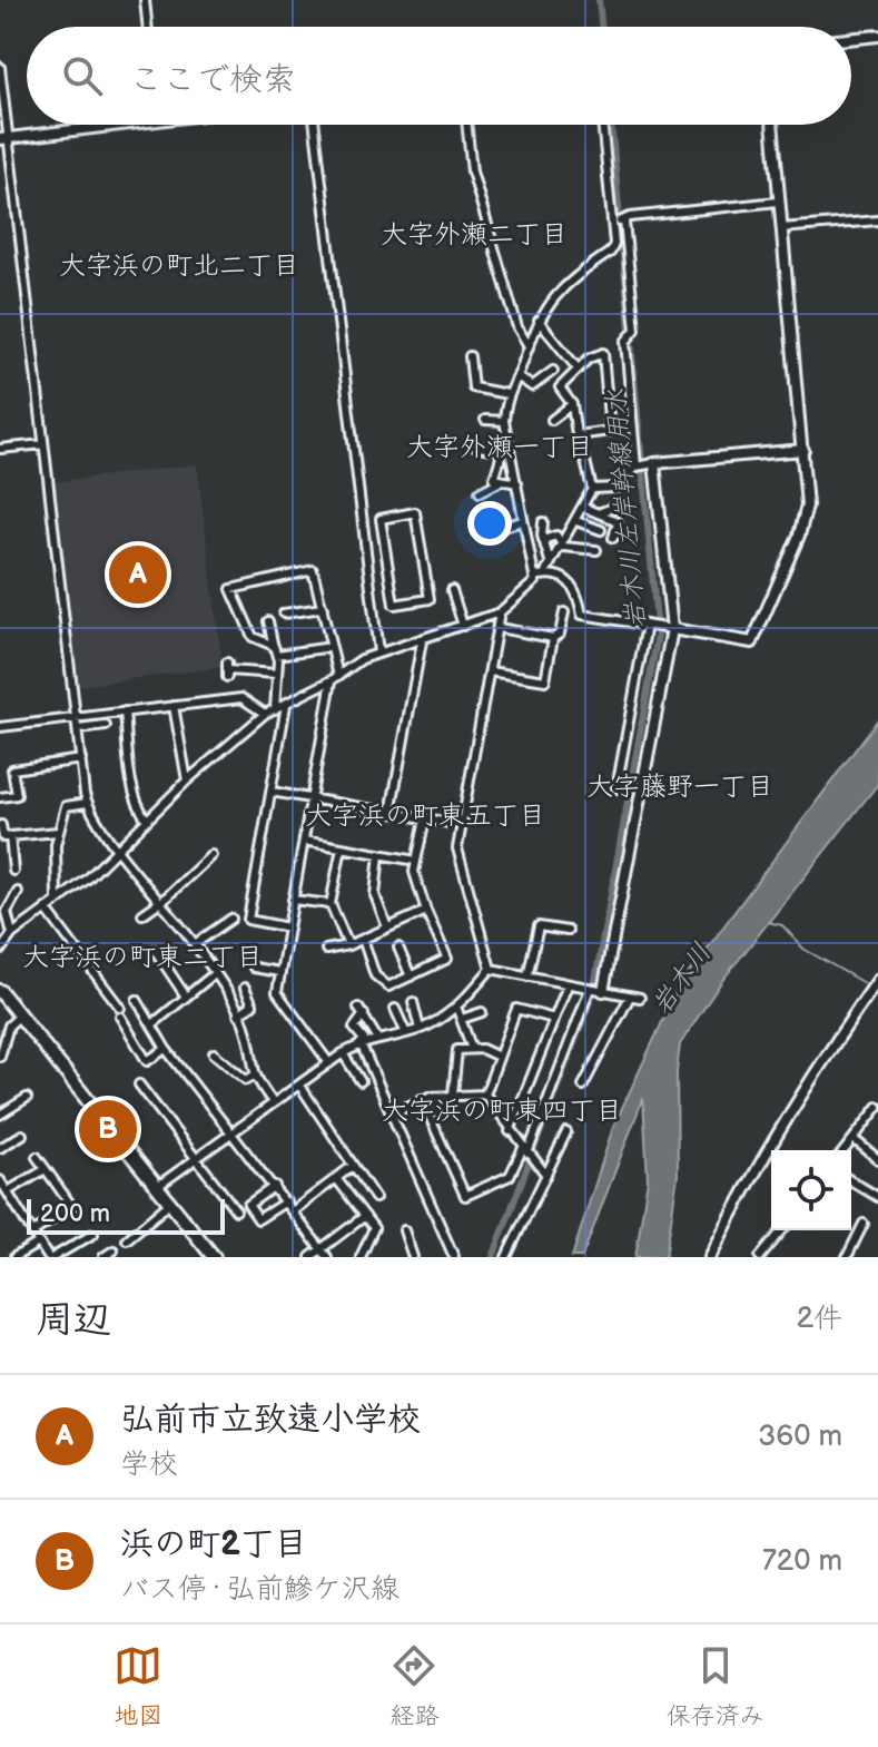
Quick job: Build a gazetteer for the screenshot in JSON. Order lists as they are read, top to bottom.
{
  "districts": [
    "大字外瀬二丁目",
    "大字浜の町北二丁目",
    "大字外瀬一丁目",
    "大字藤野一丁目",
    "大字浜の町東五丁目",
    "大字浜の町東二丁目",
    "大字浜の町東四丁目"
  ],
  "water": ["岩木川左岸幹線用水", "岩木川"],
  "scale_bar": "200 m",
  "page": {
    "search": "ここで検索",
    "pins": ["A", "B"],
    "scale": "200 m",
    "heading": ["周辺", "2件"],
    "list": [
      {
        "mark": "A",
        "name": "弘前市立致遠小学校",
        "note": "学校",
        "value": "360 m"
      },
      {
        "mark": "B",
        "name": "浜の町2丁目",
        "note": "バス停 · 弘前鰺ケ沢線",
        "value": "720 m"
      }
    ],
    "nav": ["地図", "経路", "保存済み"]
  }
}
